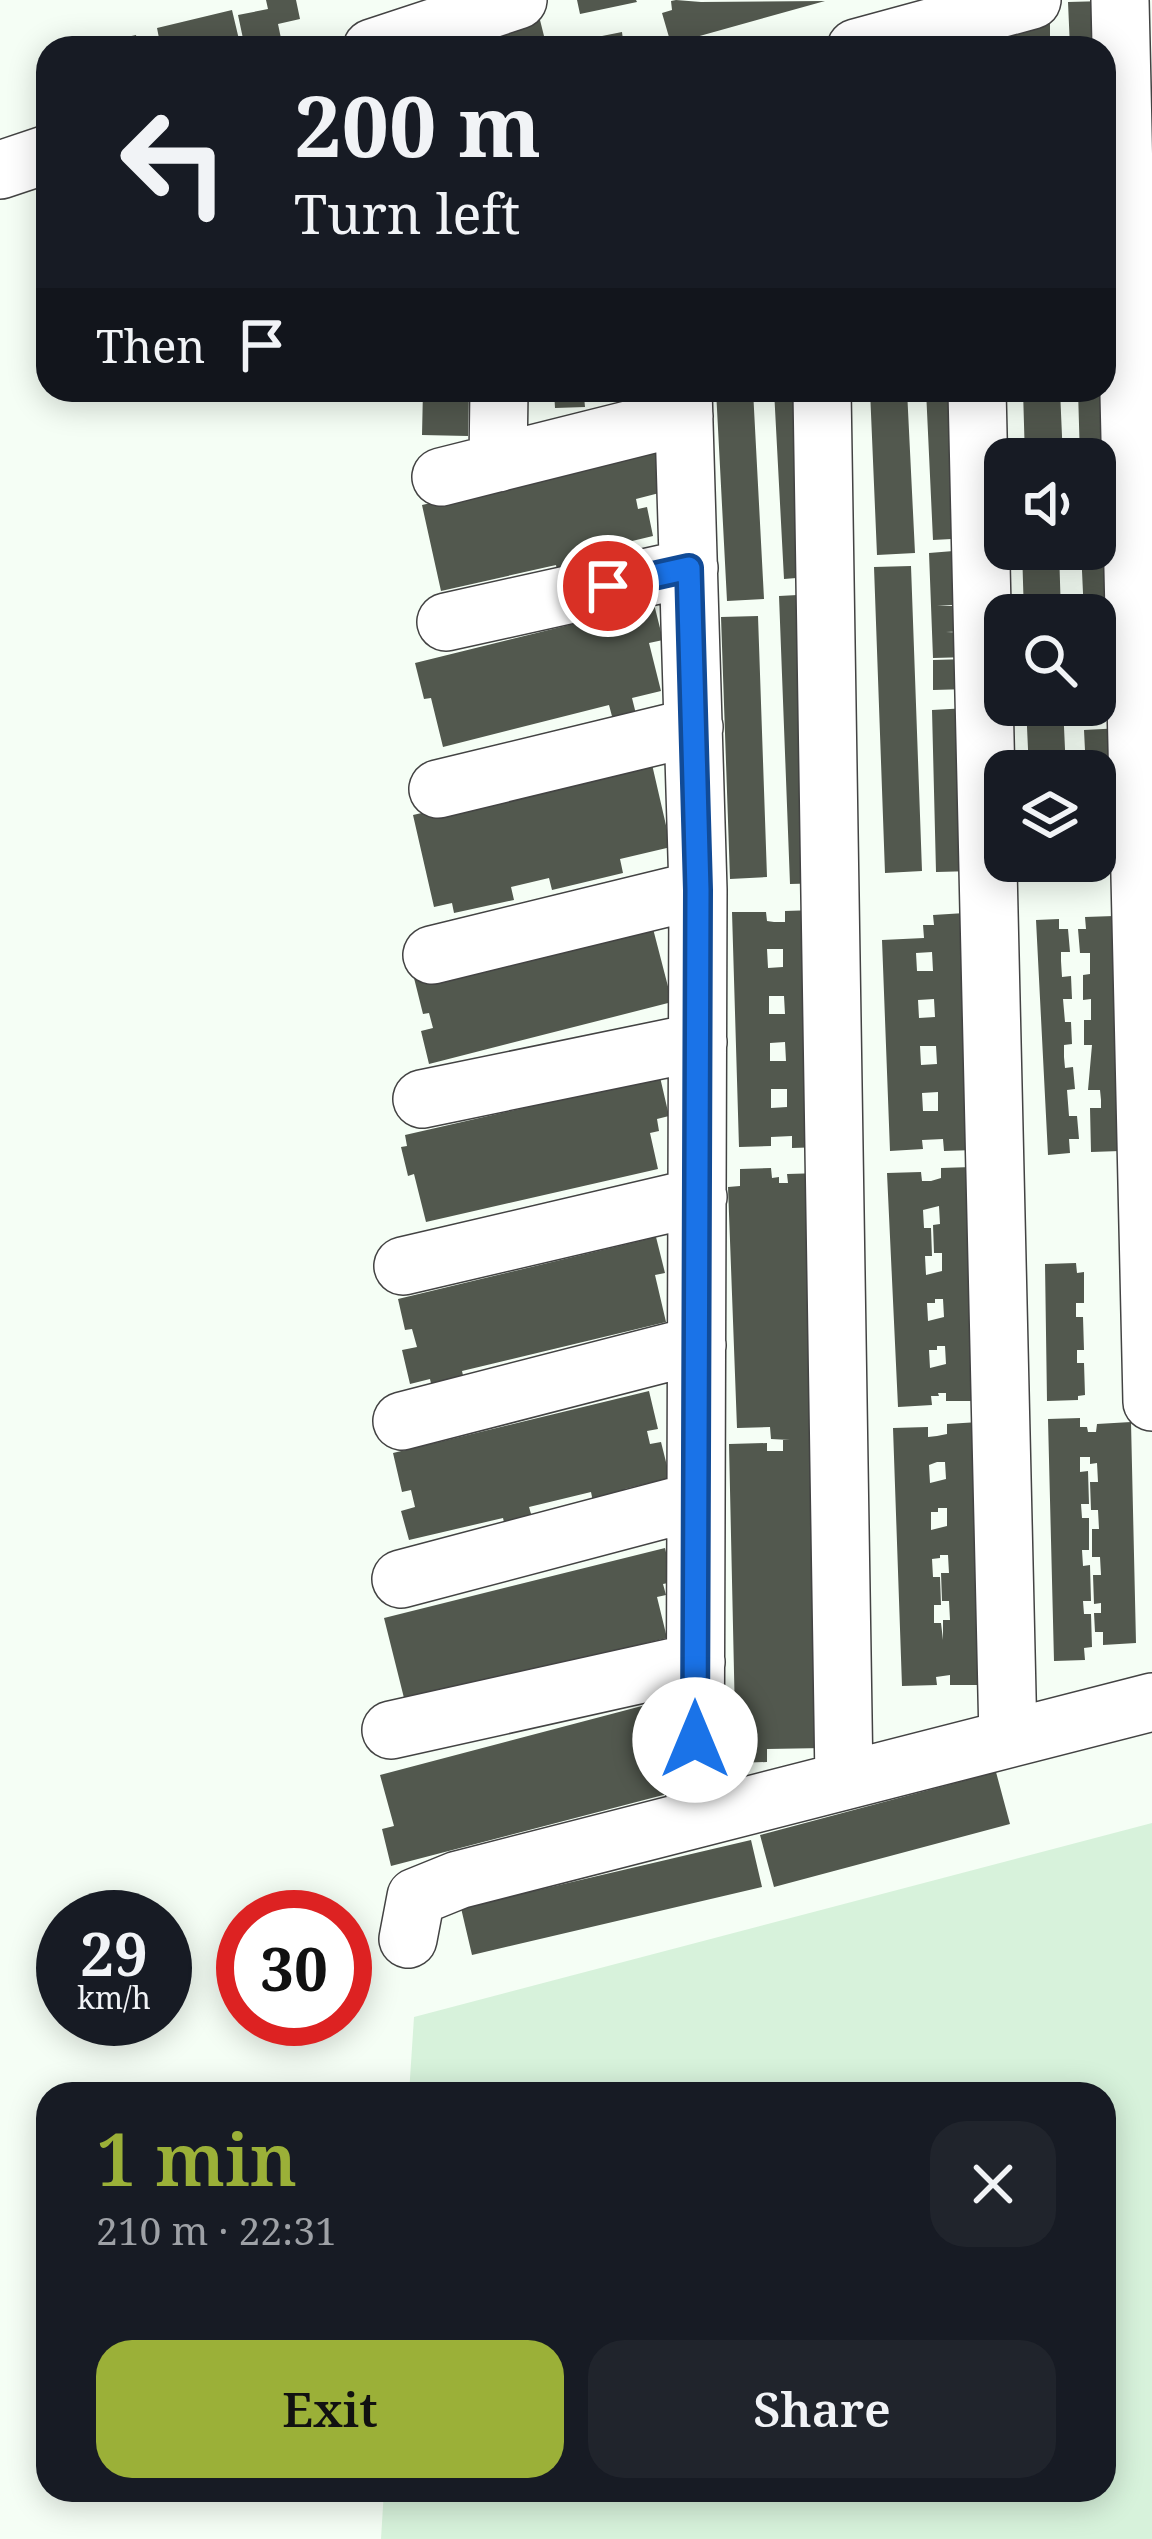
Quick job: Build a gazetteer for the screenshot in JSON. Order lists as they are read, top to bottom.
{
  "page": {
    "turn": ["200 m", "Turn left"],
    "then": "Then",
    "speed": "29 km/h",
    "limit": "30",
    "heading": ["1 min", "210 m · 22:31"],
    "buttons": ["Exit", "Share"]
  }
}
